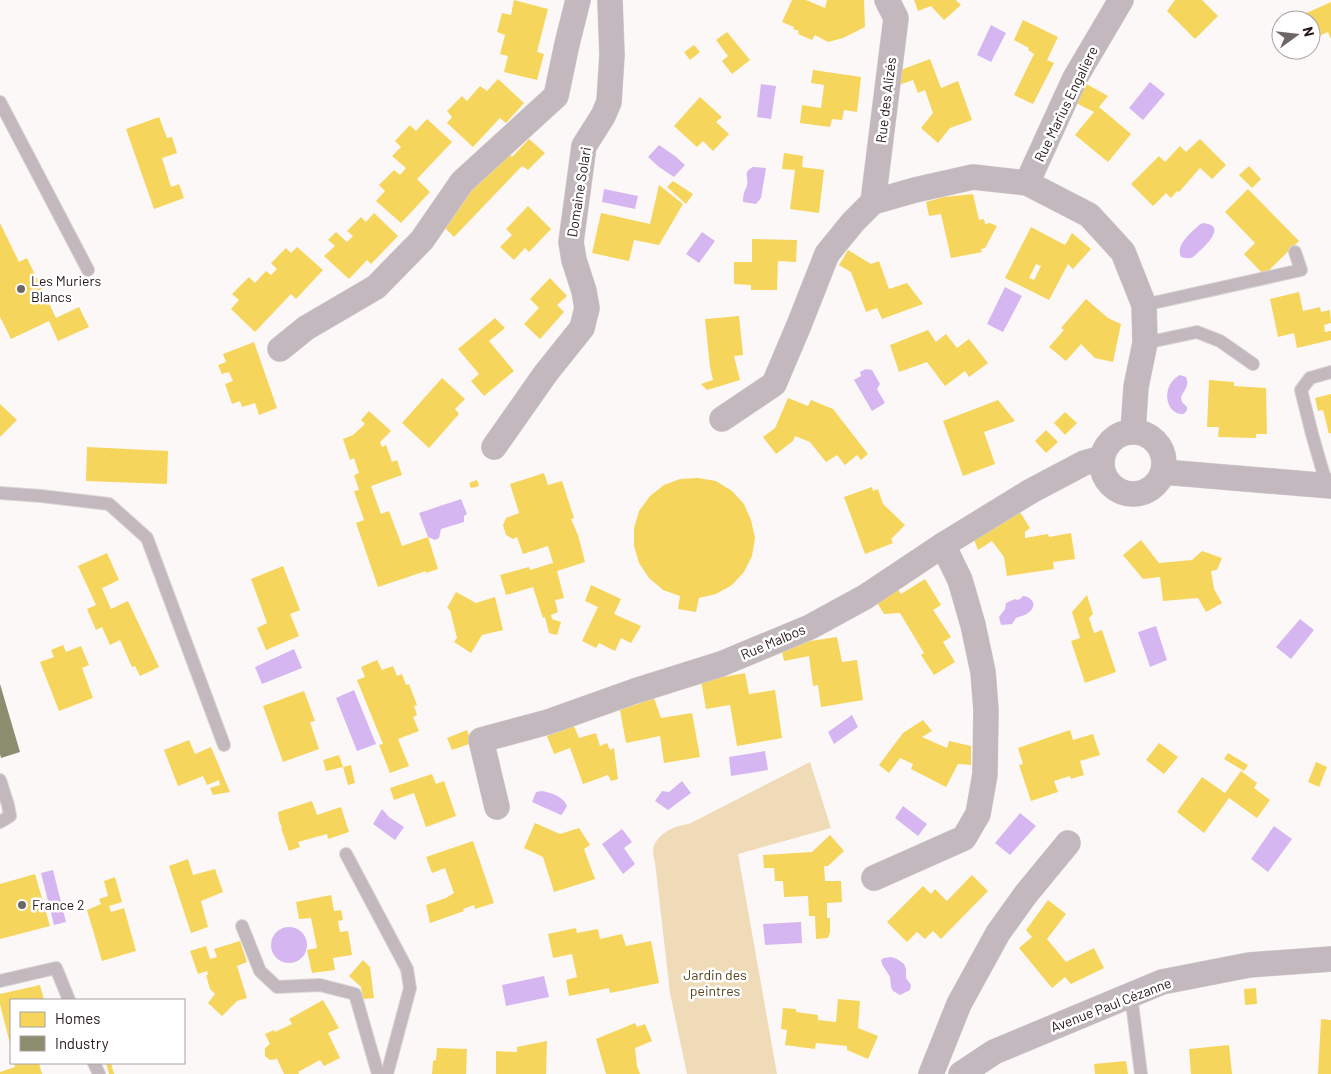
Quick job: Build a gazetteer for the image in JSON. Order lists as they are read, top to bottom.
{
  "streets": {
    "street": [
      "Rue des Alizés",
      "Rue Marius Engaliere",
      "Domaine Solari",
      "Rue Malbos",
      "Avenue Paul Cézanne"
    ]
  },
  "parks": ["Jardin des peintres"],
  "places": ["Les Muriers Blancs", "France 2"],
  "legend": ["Homes", "Industry"],
  "north": "right"
}
